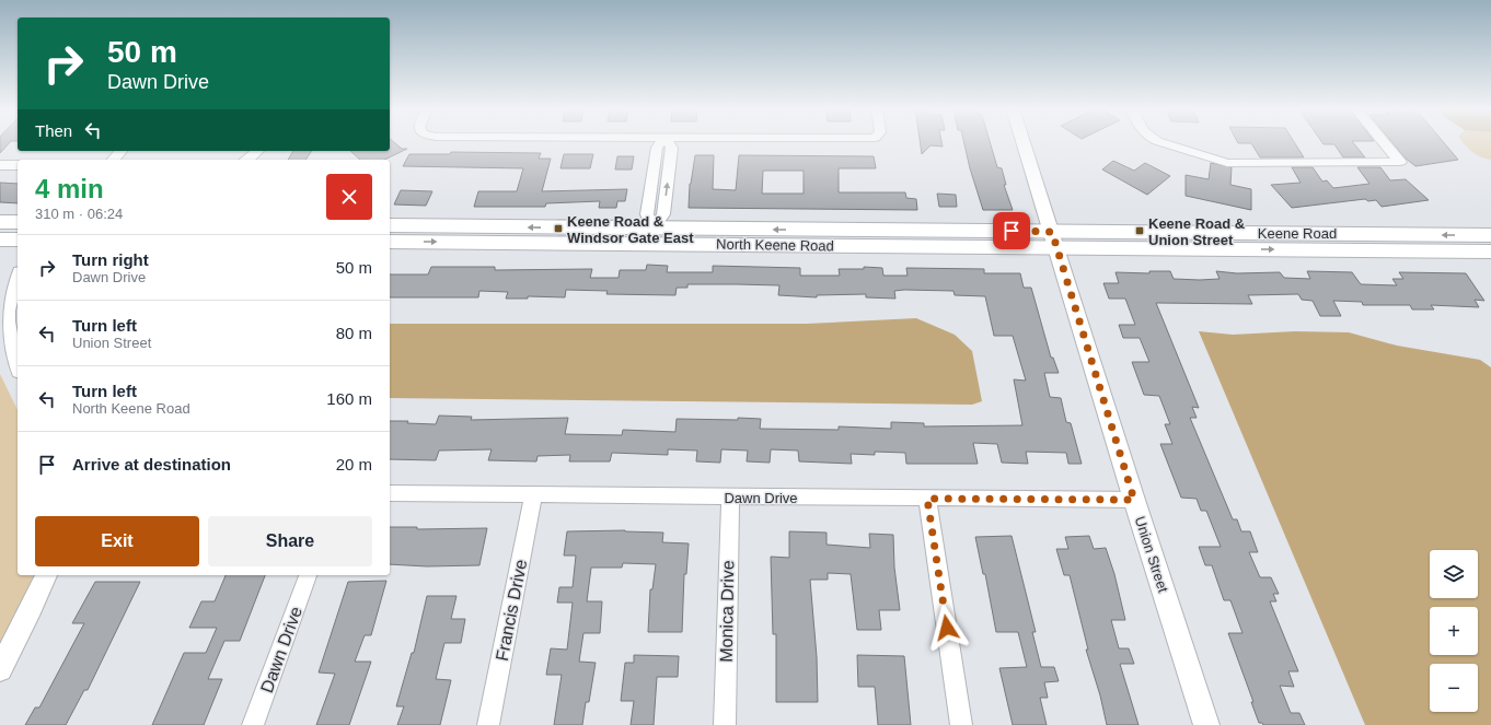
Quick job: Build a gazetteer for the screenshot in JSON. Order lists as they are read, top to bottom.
{
  "streets": {
    "main road": ["Keene Road", "North Keene Road"],
    "street": [
      "Dawn Drive",
      "Union Street",
      "Francis Drive",
      "Monica Drive"
    ]
  },
  "crossings": [
    ["Keene Road", "North Keene Road"],
    ["Keene Road", "Union Street"],
    ["North Keene Road", "Union Street"],
    ["Dawn Drive", "Union Street"],
    ["Dawn Drive", "Francis Drive"],
    ["Dawn Drive", "Monica Drive"]
  ],
  "places": {
    "transit": ["Keene Road & Windsor Gate East", "Keene Road & Union Street"]
  },
  "page": {
    "turn": ["50 m", "Dawn Drive"],
    "then": "Then",
    "heading": ["4 min", "310 m · 06:24"],
    "list": [
      {
        "name": "Turn right",
        "note": "Dawn Drive",
        "value": "50 m"
      },
      {
        "name": "Turn left",
        "note": "Union Street",
        "value": "80 m"
      },
      {
        "name": "Turn left",
        "note": "North Keene Road",
        "value": "160 m"
      },
      {
        "name": "Arrive at destination",
        "value": "20 m"
      }
    ],
    "buttons": ["Exit", "Share"],
    "map_buttons": ["+", "−"]
  }
}
